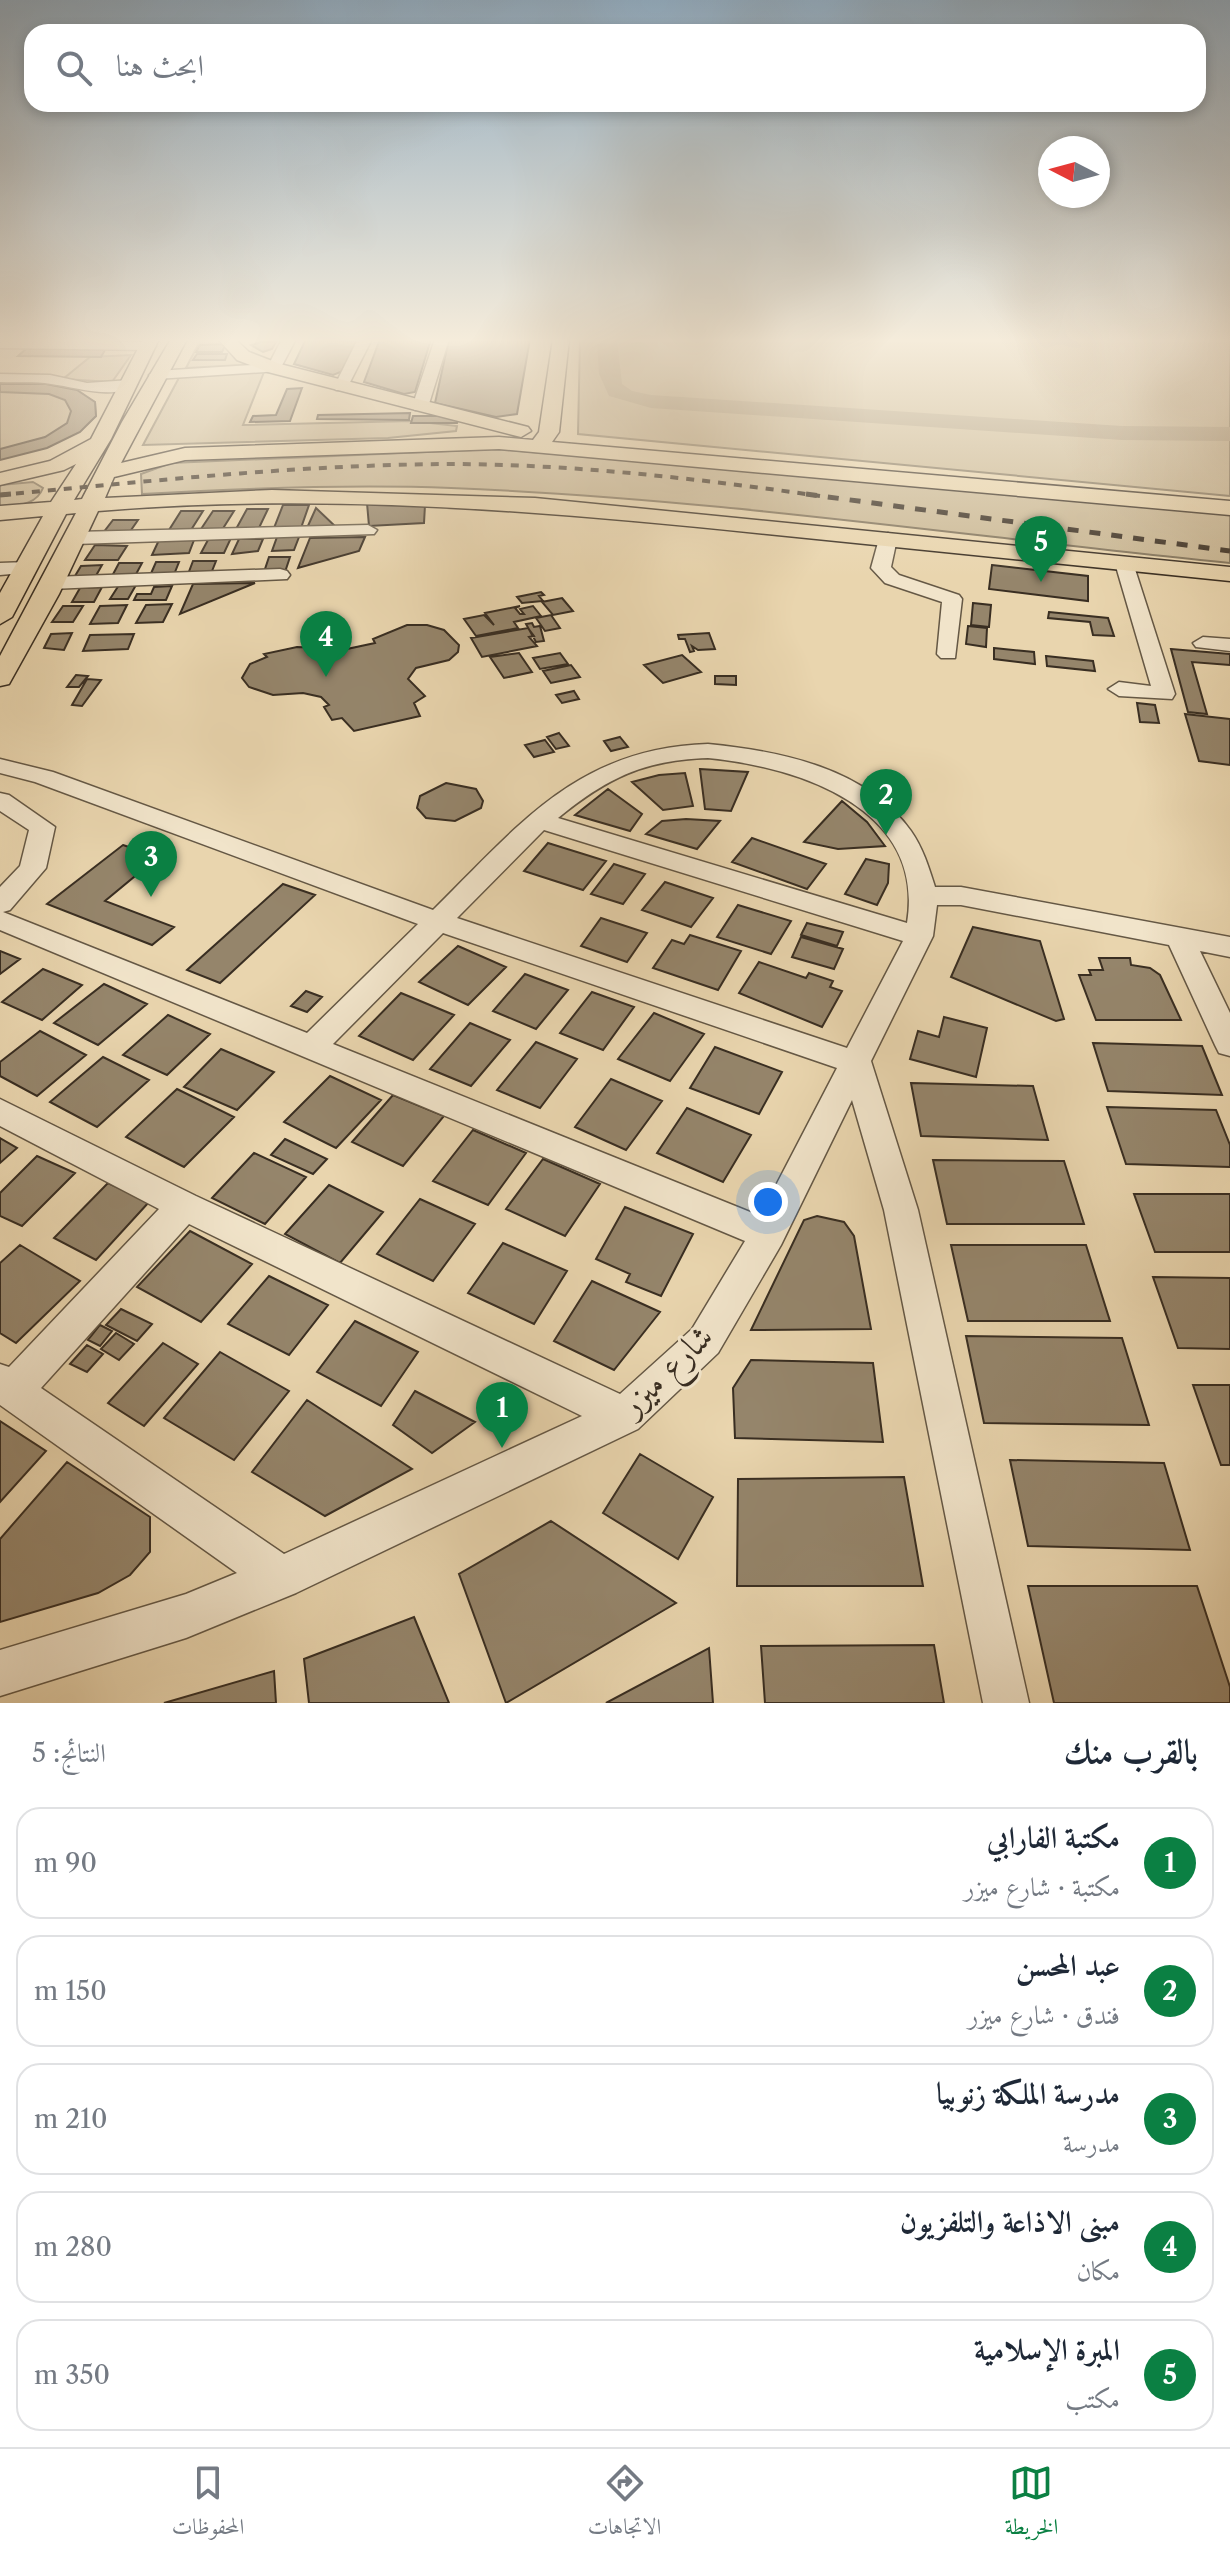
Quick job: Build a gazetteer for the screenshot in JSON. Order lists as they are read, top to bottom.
{
  "streets": {
    "street": ["شارع ميزر"]
  },
  "north": "left",
  "page": {
    "search": "ابحث هنا",
    "pins": [
      "5",
      "4",
      "2",
      "3",
      "1"
    ],
    "heading": ["بالقرب منك", "النتائج: 5"],
    "list": [
      {
        "mark": "1",
        "name": "مكتبة الفارابي",
        "note": "مكتبة · شارع ميزر",
        "value": "90 m"
      },
      {
        "mark": "2",
        "name": "عبد المحسن",
        "note": "فندق · شارع ميزر",
        "value": "150 m"
      },
      {
        "mark": "3",
        "name": "مدرسة الملكة زنوبيا",
        "note": "مدرسة",
        "value": "210 m"
      },
      {
        "mark": "4",
        "name": "مبنى الاذاعة والتلفزيون",
        "note": "مكان",
        "value": "280 m"
      },
      {
        "mark": "5",
        "name": "المبرة الإسلامية",
        "note": "مكتب",
        "value": "350 m"
      }
    ],
    "nav": ["الخريطة", "الاتجاهات", "المحفوظات"]
  }
}
